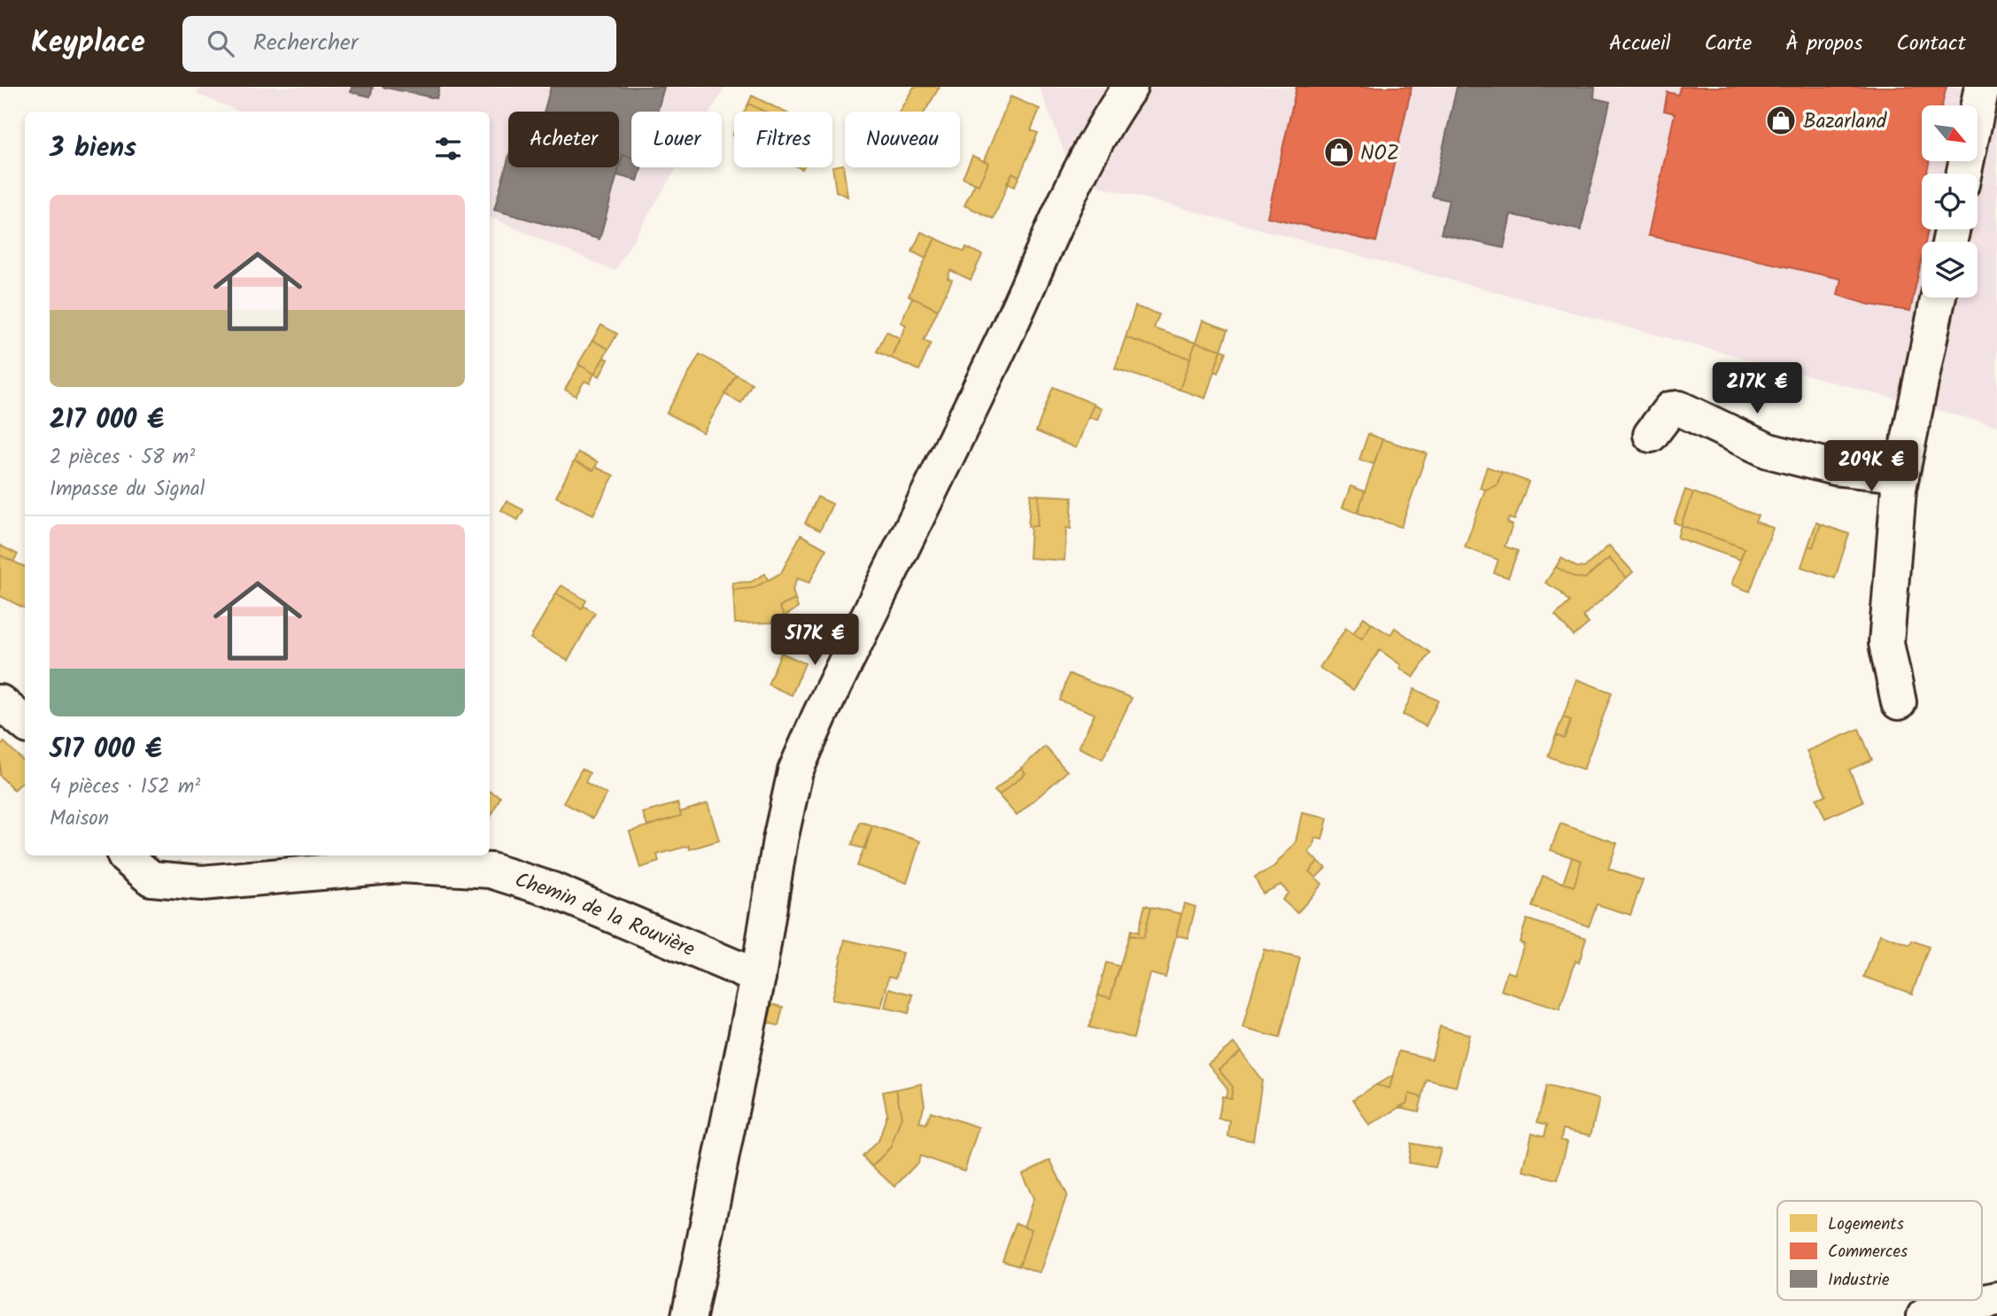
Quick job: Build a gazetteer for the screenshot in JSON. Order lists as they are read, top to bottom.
{
  "streets": {
    "street": ["Chemin de la Rouvière"]
  },
  "places": {
    "shop": ["Bazarland", "NOZ"]
  },
  "legend": ["Logements", "Commerces", "Industrie"],
  "north": "bottom right",
  "page": {
    "header": "Keyplace",
    "search": "Rechercher",
    "nav": [
      "Accueil",
      "Carte",
      "À propos",
      "Contact"
    ],
    "chip": [
      "Acheter",
      "Louer",
      "Filtres",
      "Nouveau"
    ],
    "heading": "3 biens",
    "list": [
      {
        "name": "217 000 €",
        "note": "2 pièces · 58 m² · Impasse du Signal"
      },
      {
        "name": "517 000 €",
        "note": "4 pièces · 152 m² · Maison"
      }
    ],
    "price": ["217K €", "209K €", "517K €"]
  }
}
